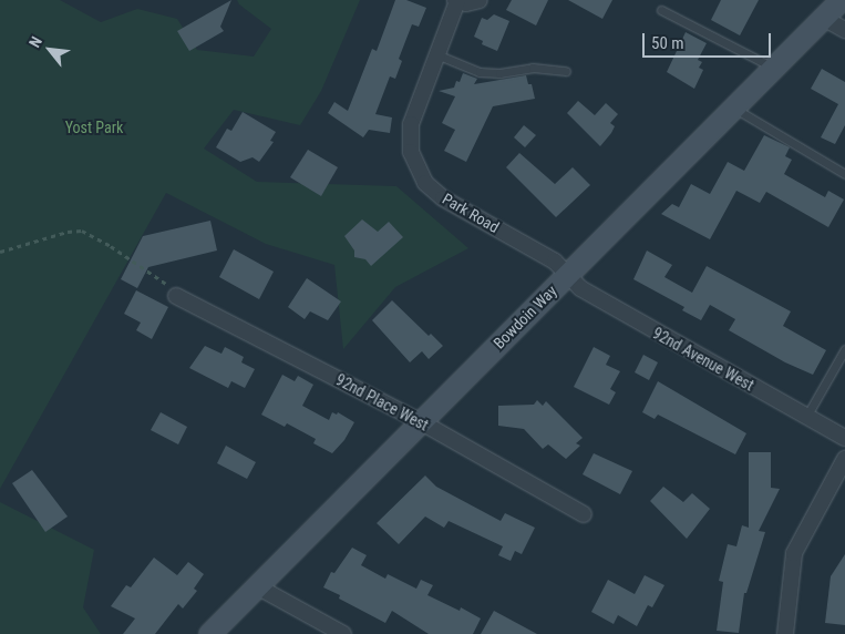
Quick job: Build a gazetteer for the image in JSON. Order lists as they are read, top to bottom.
{
  "streets": {
    "street": [
      "Park Road",
      "Bowdoin Way",
      "92nd Avenue West",
      "92nd Place West"
    ]
  },
  "crossings": [
    ["Park Road", "Bowdoin Way"],
    ["Park Road", "92nd Avenue West"],
    ["Bowdoin Way", "92nd Avenue West"],
    ["Bowdoin Way", "92nd Place West"]
  ],
  "parks": ["Yost Park"],
  "scale_bar": "50 m",
  "north": "top left"
}
